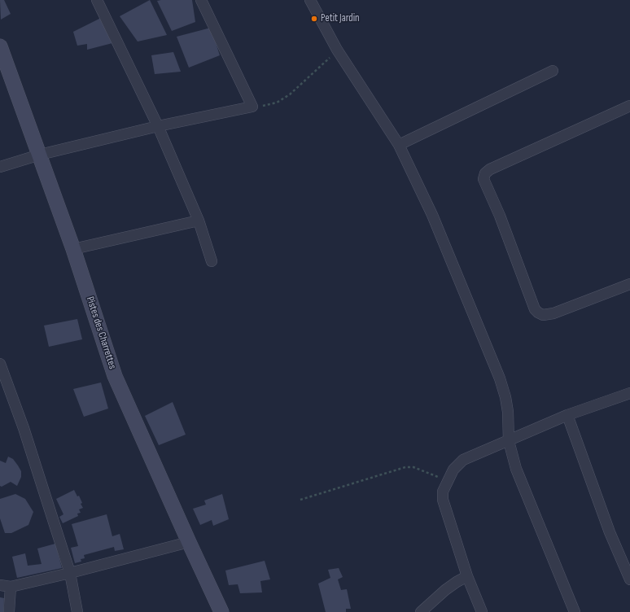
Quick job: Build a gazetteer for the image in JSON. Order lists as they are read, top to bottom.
{
  "streets": {
    "main road": ["Pistes des Charrettes"]
  },
  "places": ["Petit Jardin"]
}
